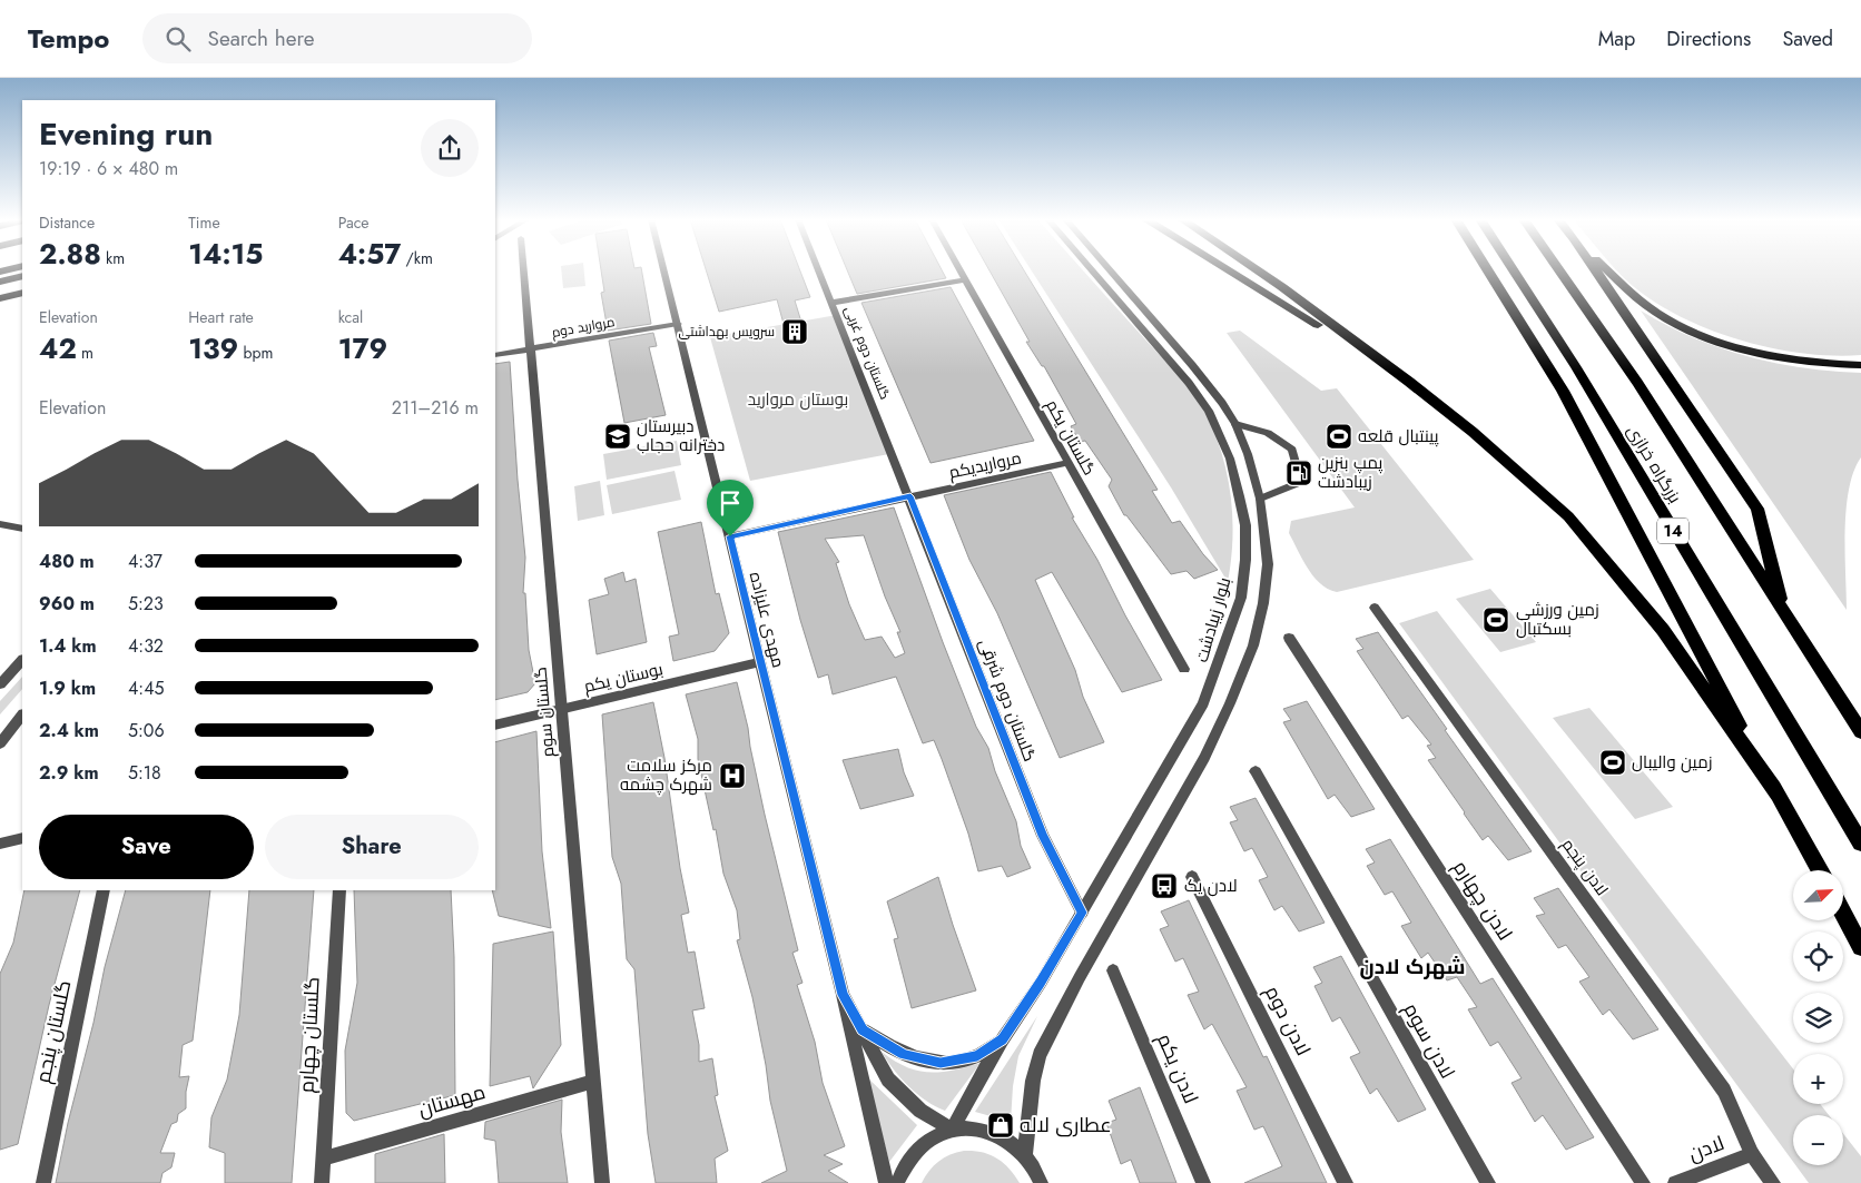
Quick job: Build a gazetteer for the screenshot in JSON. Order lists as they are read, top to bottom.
{
  "streets": {
    "highway": ["بزرگراه خرازی", "14"],
    "street": [
      "مروارید دوم",
      "گلستان دوم غربی",
      "گلستان یکم",
      "مرواریدیکم",
      "مهدی علیزاده",
      "بلوار زیبادشت",
      "بوستان یکم",
      "گلستان دوم شرقی",
      "گلستان سوم",
      "لادن پنجم",
      "لادن چهارم",
      "لادن دوم",
      "گلستان پنجم",
      "گلستان چهارم",
      "لادن سوم",
      "لادن یکم",
      "مهستان",
      "لادن"
    ]
  },
  "crossings": [
    ["مروارید دوم", "مهدی علیزاده"],
    ["مروارید دوم", "گلستان سوم"],
    ["گلستان دوم غربی", "مرواریدیکم"],
    ["گلستان دوم غربی", "گلستان دوم شرقی"],
    ["گلستان یکم", "مرواریدیکم"],
    ["مرواریدیکم", "مهدی علیزاده"],
    ["مرواریدیکم", "گلستان دوم شرقی"],
    ["مهدی علیزاده", "بوستان یکم"],
    ["بلوار زیبادشت", "گلستان دوم شرقی"],
    ["بوستان یکم", "گلستان سوم"],
    ["گلستان سوم", "مهستان"],
    ["لادن پنجم", "لادن"],
    ["گلستان چهارم", "مهستان"]
  ],
  "districts": ["شهرک لادن"],
  "parks": ["بوستان مروارید"],
  "places": {
    "building": ["سرویس بهداشتی"],
    "school or university": ["دبیرستان دخترانه حجاب"],
    "sports": ["پینتبال قلعه", "زمین ورزشی بسکتبال", "زمین والیبال"],
    "fuel station": ["پمپ بنزین زیبادشت"],
    "hospital": ["مرکز سلامت شهرک چشمه"],
    "bus stop": ["لادن یک"],
    "shop": ["عطاری لاله"]
  },
  "north": "top right",
  "page": {
    "header": "Tempo",
    "search": "Search here",
    "nav": ["Map", "Directions", "Saved"],
    "heading": ["Evening run", "19:19 · 6 × 480 m"],
    "stats": [
      ["Distance", "2.88 km"],
      ["Time", "14:15"],
      ["Pace", "4:57 /km"],
      ["Elevation", "42 m"],
      ["Heart rate", "139 bpm"],
      ["kcal", "179"]
    ],
    "chart": ["Elevation", "211–216 m"],
    "list": [
      {
        "name": "480 m",
        "note": "4:37"
      },
      {
        "name": "960 m",
        "note": "5:23"
      },
      {
        "name": "1.4 km",
        "note": "4:32"
      },
      {
        "name": "1.9 km",
        "note": "4:45"
      },
      {
        "name": "2.4 km",
        "note": "5:06"
      },
      {
        "name": "2.9 km",
        "note": "5:18"
      }
    ],
    "buttons": ["Save", "Share"],
    "map_buttons": ["+", "−"]
  }
}
